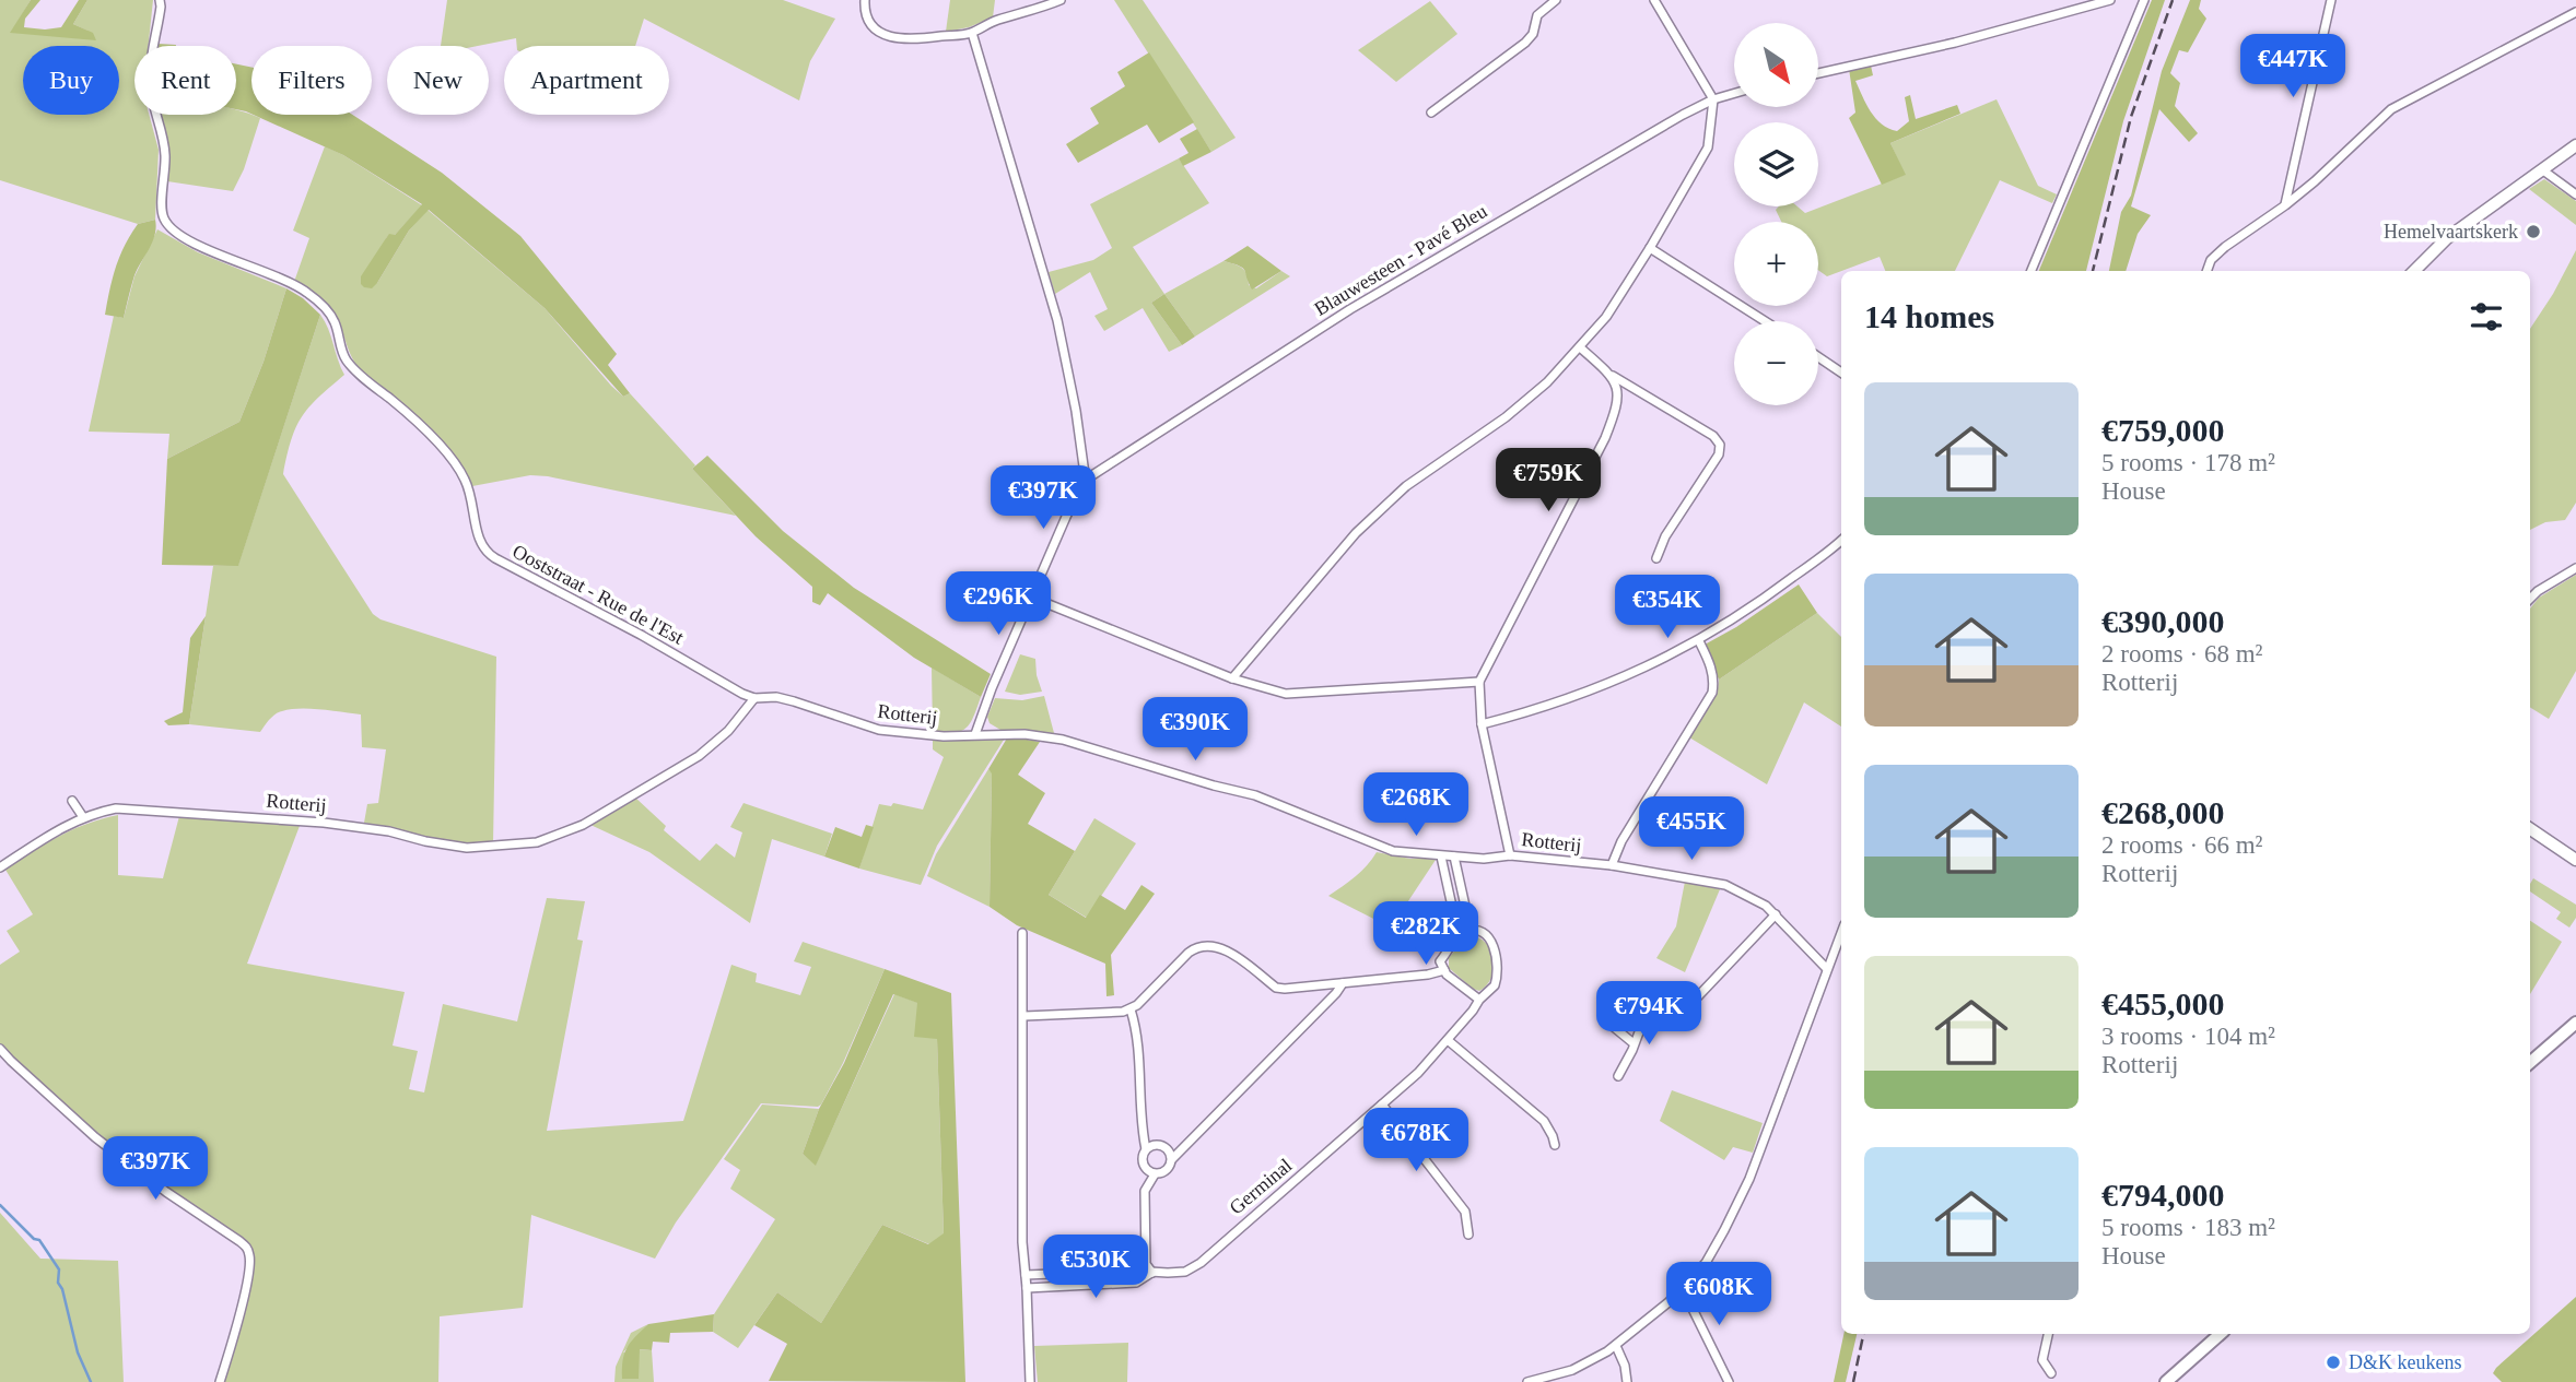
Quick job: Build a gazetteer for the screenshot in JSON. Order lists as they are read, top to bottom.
{
  "streets": {
    "street": [
      "Blauwesteen - Pavé Bleu",
      "Ooststraat - Rue de l'Est",
      "Rotterij",
      "Germinal"
    ]
  },
  "crossings": [
    ["Ooststraat - Rue de l'Est", "Rotterij"]
  ],
  "places": ["Hemelvaartskerk", "D&K keukens"],
  "north": "bottom right",
  "page": {
    "map_buttons": ["+", "−"],
    "price": [
      "€447K",
      "€759K",
      "€397K",
      "€296K",
      "€354K",
      "€390K",
      "€268K",
      "€455K",
      "€282K",
      "€794K",
      "€678K",
      "€397K",
      "€530K",
      "€608K"
    ],
    "chip": [
      "Buy",
      "Rent",
      "Filters",
      "New",
      "Apartment"
    ],
    "heading": "14 homes",
    "list": [
      {
        "name": "€759,000",
        "note": "5 rooms · 178 m² · House"
      },
      {
        "name": "€390,000",
        "note": "2 rooms · 68 m² · Rotterij"
      },
      {
        "name": "€268,000",
        "note": "2 rooms · 66 m² · Rotterij"
      },
      {
        "name": "€455,000",
        "note": "3 rooms · 104 m² · Rotterij"
      },
      {
        "name": "€794,000",
        "note": "5 rooms · 183 m² · House"
      }
    ]
  }
}
